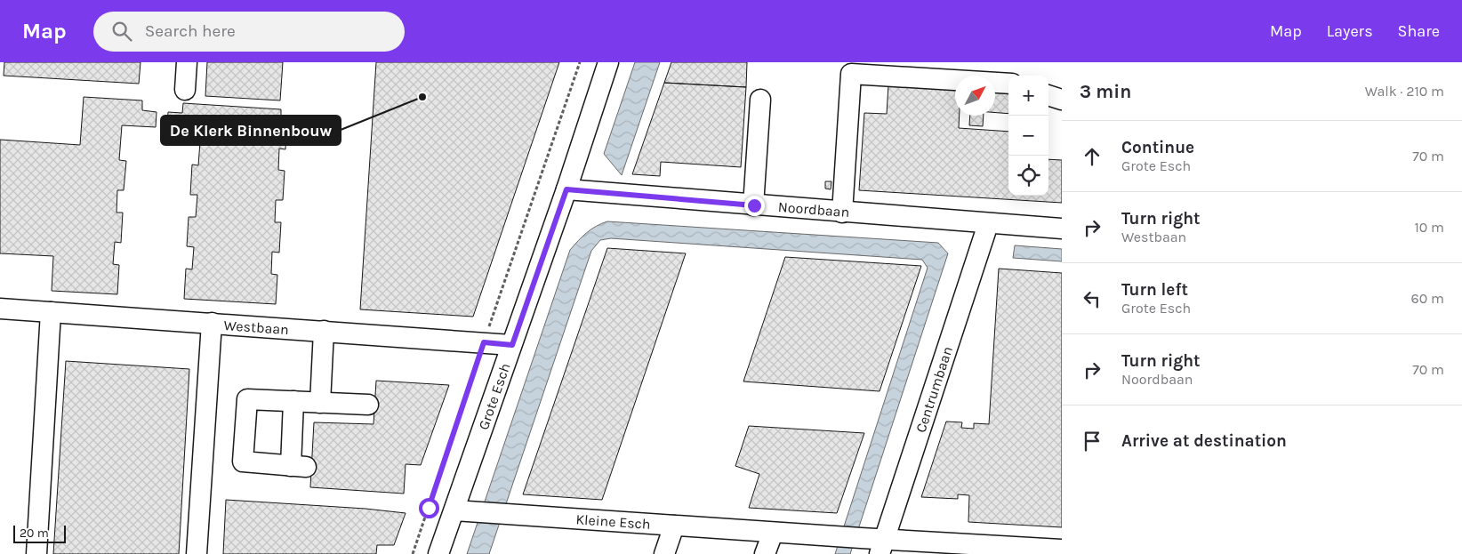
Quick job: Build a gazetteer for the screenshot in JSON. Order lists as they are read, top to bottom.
{
  "streets": {
    "street": [
      "Noordbaan",
      "Westbaan",
      "Centrumbaan",
      "Grote Esch",
      "Kleine Esch"
    ]
  },
  "crossings": [
    ["Noordbaan", "Centrumbaan"],
    ["Noordbaan", "Grote Esch"],
    ["Westbaan", "Grote Esch"],
    ["Centrumbaan", "Kleine Esch"],
    ["Grote Esch", "Kleine Esch"]
  ],
  "places": ["De Klerk Binnenbouw"],
  "scale_bar": "20 m",
  "north": "top right",
  "page": {
    "header": "Map",
    "search": "Search here",
    "nav": ["Map", "Layers", "Share"],
    "heading": ["3 min", "Walk · 210 m"],
    "map_buttons": ["+", "−"],
    "list": [
      ["Continue", "Grote Esch", "70 m"],
      ["Turn right", "Westbaan", "10 m"],
      ["Turn left", "Grote Esch", "60 m"],
      ["Turn right", "Noordbaan", "70 m"],
      "Arrive at destination"
    ],
    "scale": "20 m"
  }
}
